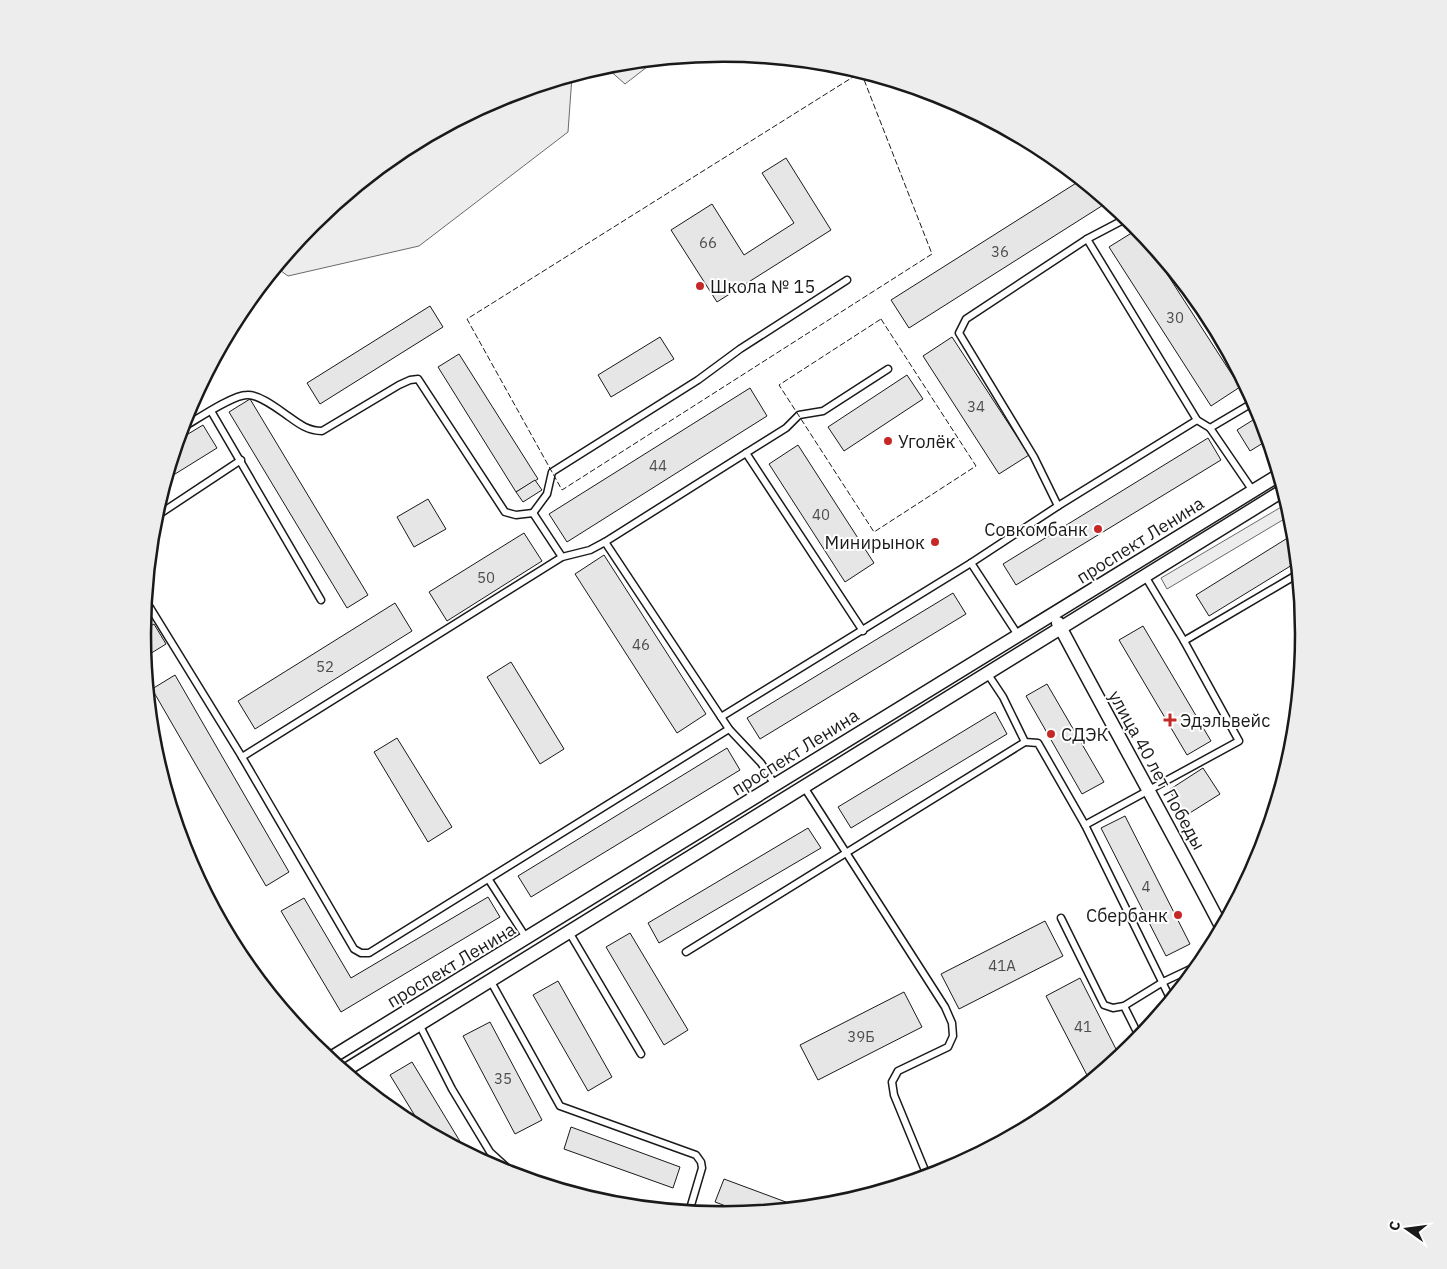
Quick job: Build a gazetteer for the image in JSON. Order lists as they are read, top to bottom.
{
  "streets": {
    "street": ["проспект Ленина", "улица 40 лет Победы"]
  },
  "crossings": [
    ["проспект Ленина", "улица 40 лет Победы"]
  ],
  "places": {
    "other": [
      "Школа № 15",
      "Уголёк",
      "Совкомбанк",
      "Минирынок",
      "СДЭК",
      "Сбербанк"
    ],
    "health": ["Эдэльвейс"]
  },
  "house_numbers": [
    "66",
    "36",
    "30",
    "34",
    "44",
    "40",
    "50",
    "46",
    "52",
    "4",
    "41А",
    "41",
    "39Б",
    "35"
  ],
  "north": "left"
}
